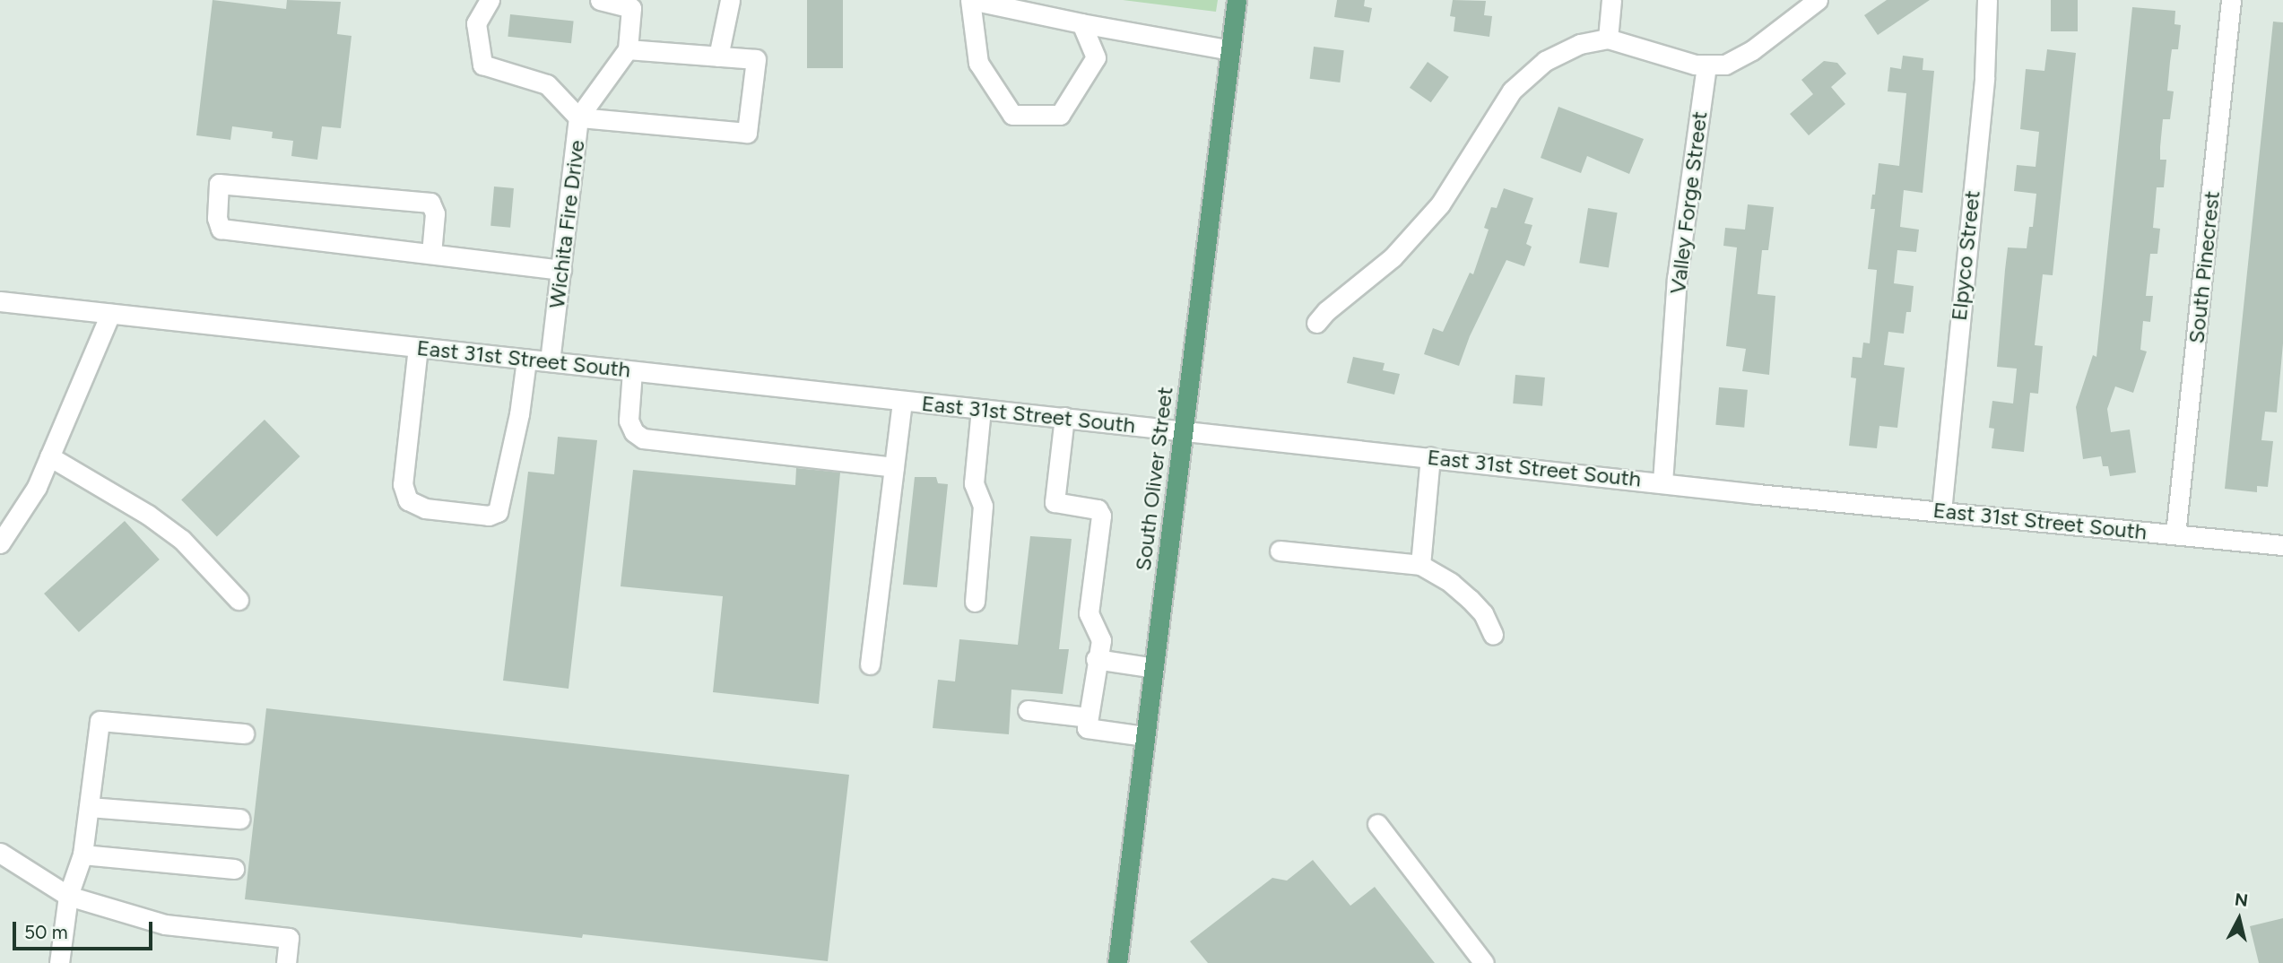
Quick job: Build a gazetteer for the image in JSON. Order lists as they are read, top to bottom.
{
  "streets": {
    "main road": ["South Oliver Street"],
    "street": [
      "Valley Forge Street",
      "Wichita Fire Drive",
      "Elpyco Street",
      "South Pinecrest",
      "East 31st Street South"
    ]
  },
  "crossings": [
    ["Valley Forge Street", "East 31st Street South"],
    ["Wichita Fire Drive", "East 31st Street South"],
    ["Elpyco Street", "East 31st Street South"],
    ["South Pinecrest", "East 31st Street South"],
    ["East 31st Street South", "South Oliver Street"]
  ],
  "scale_bar": "50 m",
  "north": "top"
}
